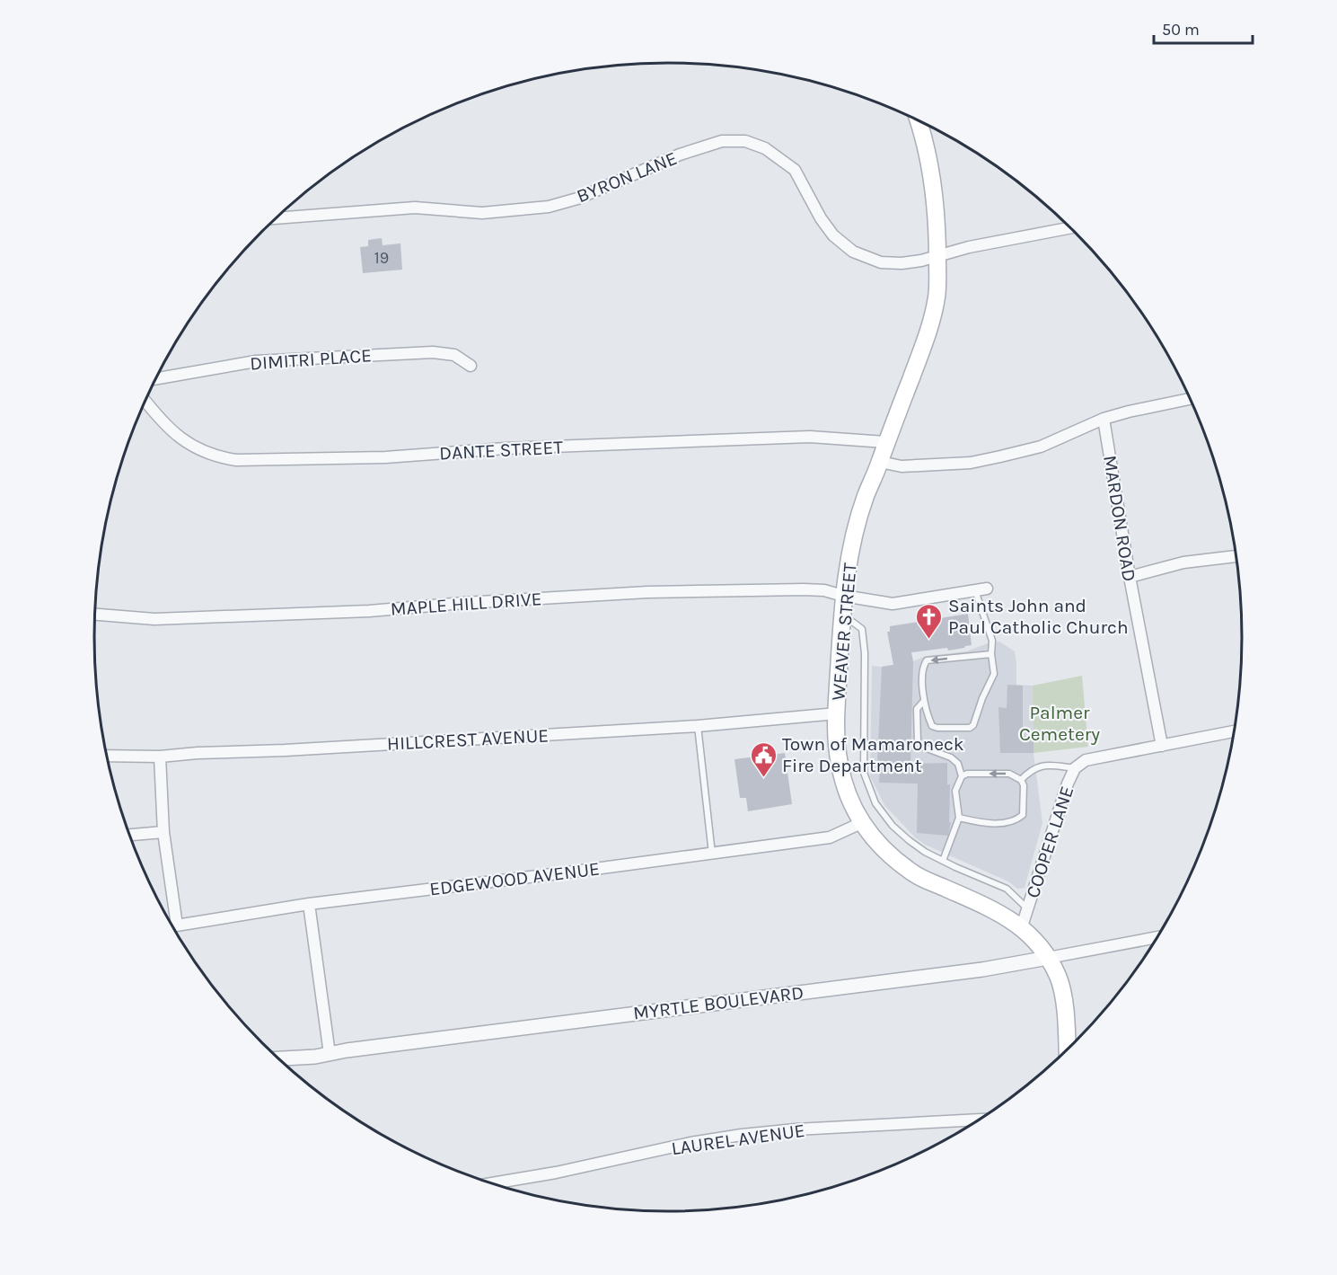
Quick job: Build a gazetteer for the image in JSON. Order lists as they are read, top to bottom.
{
  "streets": {
    "main road": ["WEAVER STREET"],
    "street": [
      "BYRON LANE",
      "DIMITRI PLACE",
      "DANTE STREET",
      "MARDON ROAD",
      "MAPLE HILL DRIVE",
      "HILLCREST AVENUE",
      "COOPER LANE",
      "EDGEWOOD AVENUE",
      "MYRTLE BOULEVARD",
      "LAUREL AVENUE"
    ]
  },
  "crossings": [
    ["BYRON LANE", "WEAVER STREET"],
    ["DANTE STREET", "WEAVER STREET"],
    ["MARDON ROAD", "COOPER LANE"],
    ["MAPLE HILL DRIVE", "WEAVER STREET"],
    ["WEAVER STREET", "HILLCREST AVENUE"],
    ["WEAVER STREET", "COOPER LANE"],
    ["WEAVER STREET", "EDGEWOOD AVENUE"],
    ["WEAVER STREET", "MYRTLE BOULEVARD"]
  ],
  "parks": ["Palmer Cemetery"],
  "places": {
    "church": ["Saints John and Paul Catholic Church"],
    "public building": ["Town of Mamaroneck Fire Department"]
  },
  "house_numbers": ["19"],
  "scale_bar": "50 m"
}
